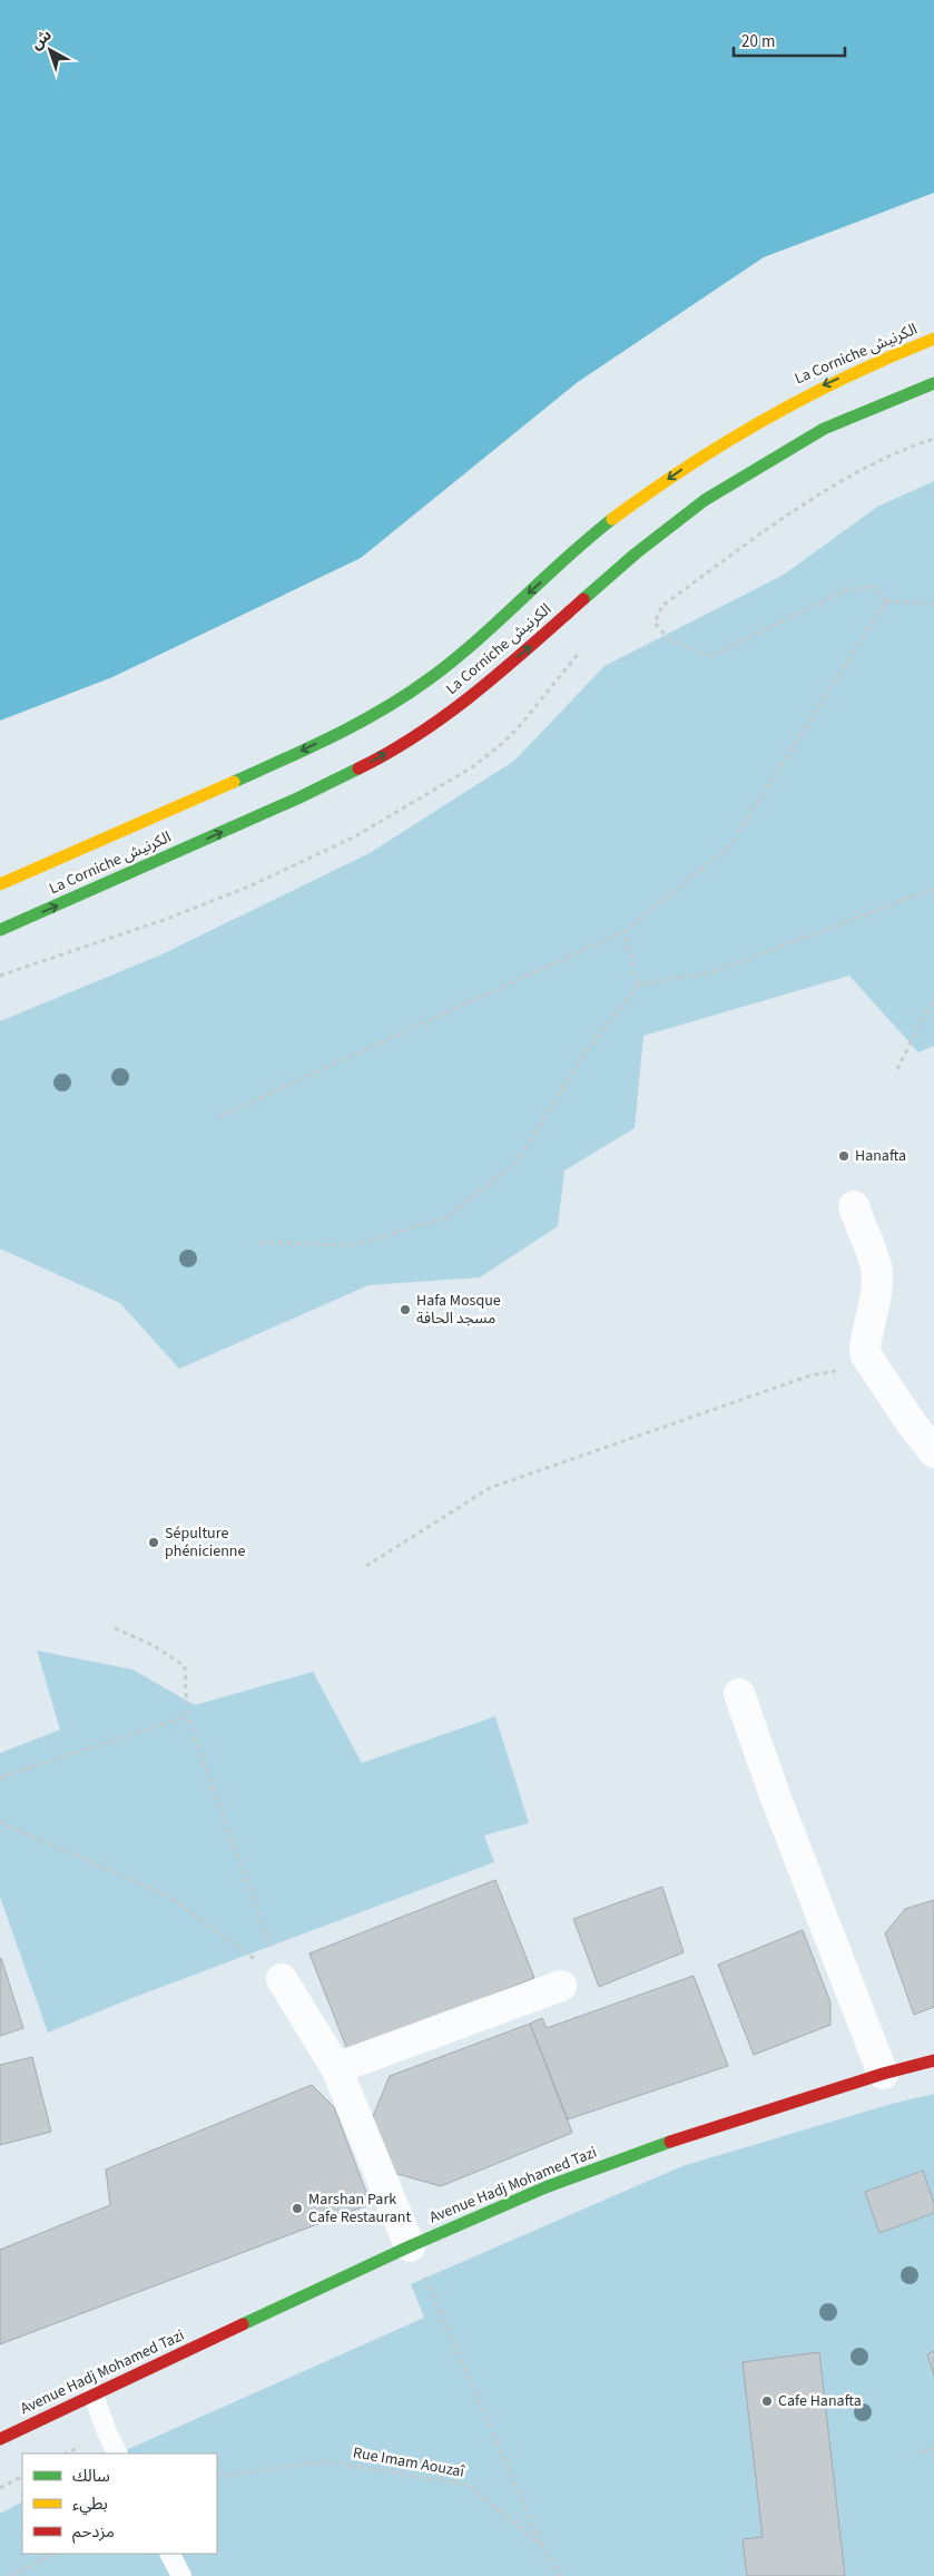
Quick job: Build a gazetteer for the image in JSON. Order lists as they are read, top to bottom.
{
  "streets": {
    "main road": ["La Corniche الكرنيش", "Avenue Hadj Mohamed Tazi"],
    "path": ["Rue Imam Aouzaî"]
  },
  "places": [
    "Hanafta",
    "Hafa Mosque مسجد الحافة",
    "Sépulture phénicienne",
    "Marshan Park Cafe Restaurant",
    "Cafe Hanafta"
  ],
  "legend": ["سالك", "بطيء", "مزدحم"],
  "scale_bar": "20 m",
  "north": "top left"
}
